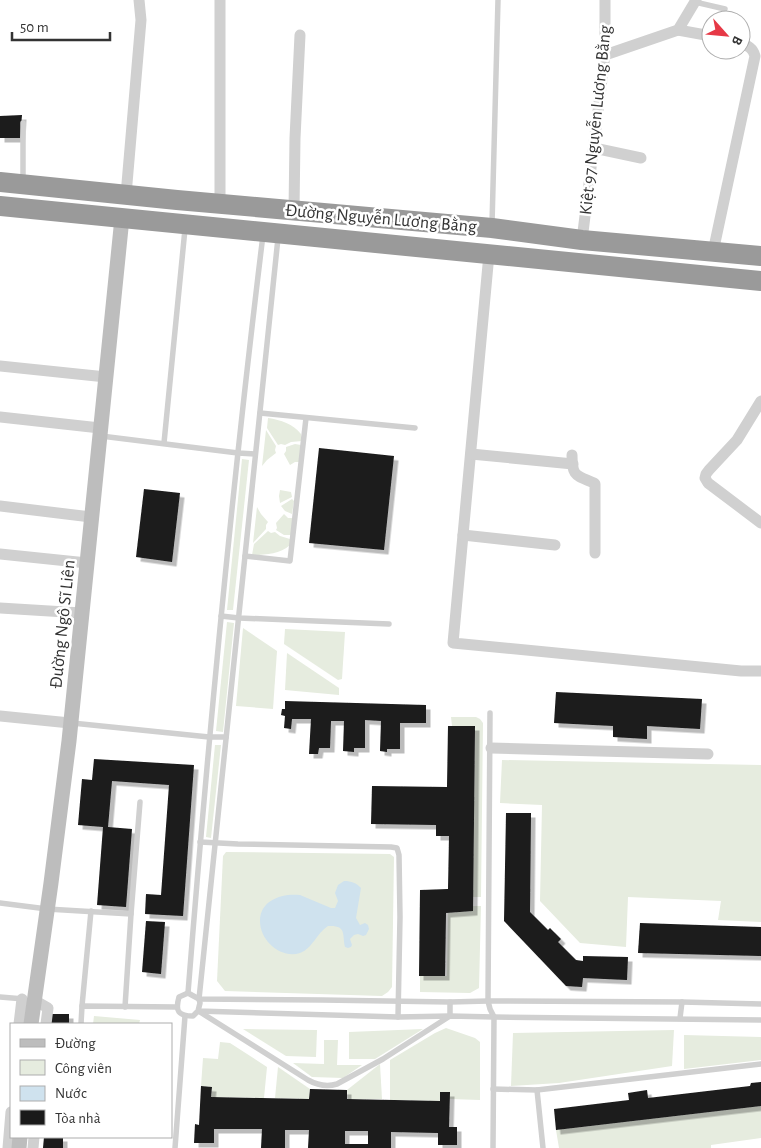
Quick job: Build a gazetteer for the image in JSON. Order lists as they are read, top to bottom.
{
  "streets": {
    "highway": ["Đường Nguyễn Lương Bằng"],
    "street": ["Kiệt 97 Nguyễn Lương Bằng", "Đường Ngô Sĩ Liên"]
  },
  "crossings": [
    ["Kiệt 97 Nguyễn Lương Bằng", "Đường Nguyễn Lương Bằng"],
    ["Đường Nguyễn Lương Bằng", "Đường Ngô Sĩ Liên"]
  ],
  "legend": [
    "Đường",
    "Công viên",
    "Nước",
    "Tòa nhà"
  ],
  "scale_bar": "50 m",
  "north": "bottom right"
}
